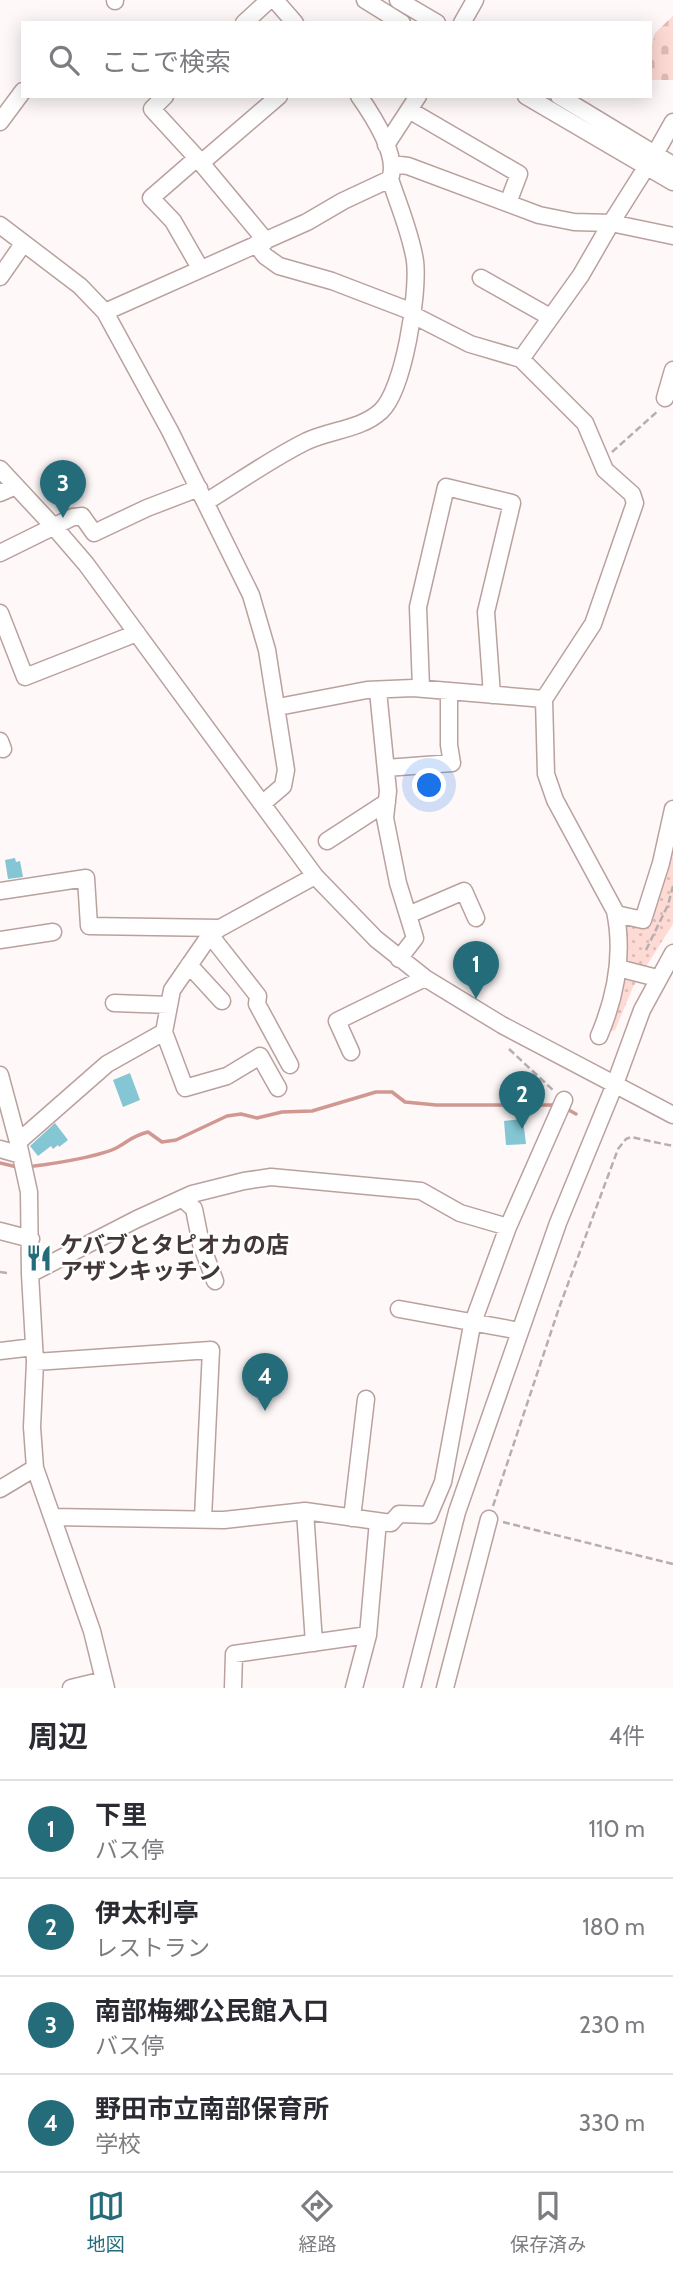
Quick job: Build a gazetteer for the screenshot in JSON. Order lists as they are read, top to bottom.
{
  "places": {
    "restaurant": ["ケバブとタピオカの店 アザンキッチン"]
  },
  "page": {
    "search": "ここで検索",
    "pins": [
      "3",
      "1",
      "2",
      "4"
    ],
    "heading": ["周辺", "4件"],
    "list": [
      {
        "mark": "1",
        "name": "下里",
        "note": "バス停",
        "value": "110 m"
      },
      {
        "mark": "2",
        "name": "伊太利亭",
        "note": "レストラン",
        "value": "180 m"
      },
      {
        "mark": "3",
        "name": "南部梅郷公民館入口",
        "note": "バス停",
        "value": "230 m"
      },
      {
        "mark": "4",
        "name": "野田市立南部保育所",
        "note": "学校",
        "value": "330 m"
      }
    ],
    "nav": ["地図", "経路", "保存済み"]
  }
}
